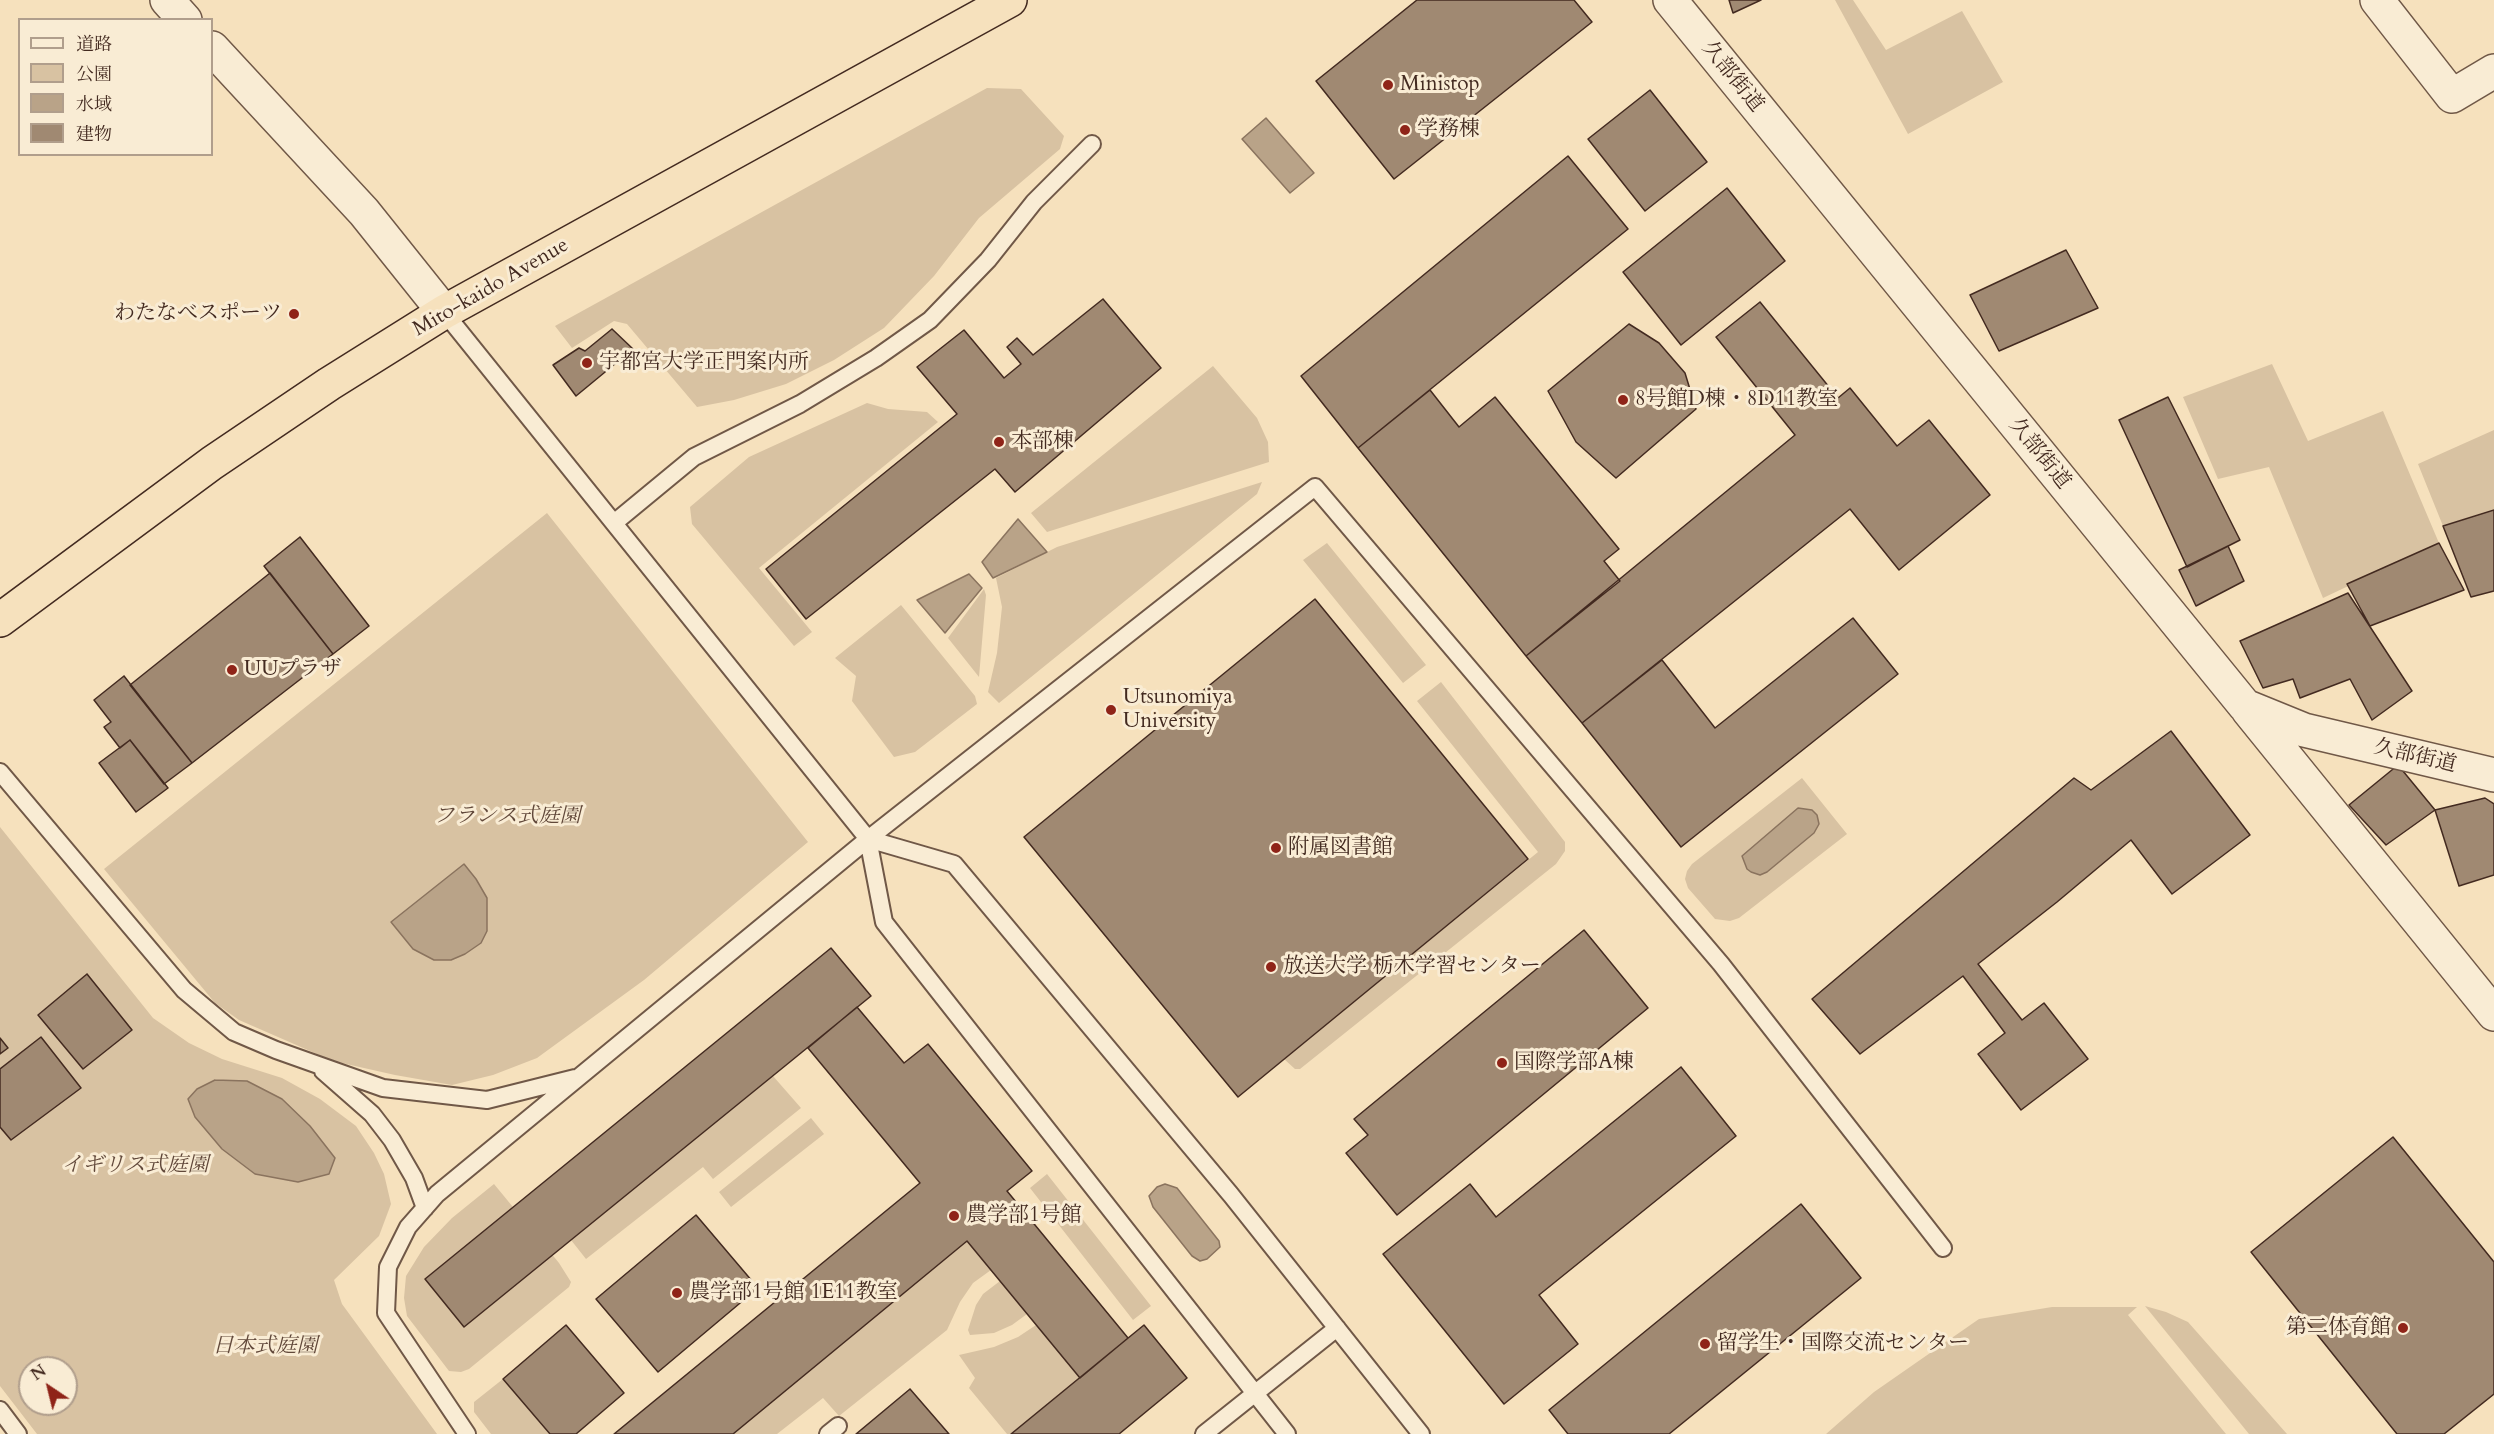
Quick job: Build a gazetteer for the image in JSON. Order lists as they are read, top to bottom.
{
  "streets": {
    "highway": ["Mito-kaido Avenue"],
    "street": ["久部街道"]
  },
  "parks": ["フランス式庭園", "イギリス式庭園", "日本式庭園"],
  "places": [
    "Ministop",
    "学務棟",
    "わたなべスポーツ",
    "宇都宮大学正門案内所",
    "8号館D棟・8D11教室",
    "本部棟",
    "UUプラザ",
    "Utsunomiya University",
    "附属図書館",
    "放送大学 栃木学習センター",
    "国際学部A棟",
    "農学部1号館",
    "農学部1号館 1E11教室",
    "第二体育館",
    "留学生・国際交流センター"
  ],
  "legend": [
    "道路",
    "公園",
    "水域",
    "建物"
  ],
  "north": "top left"
}
